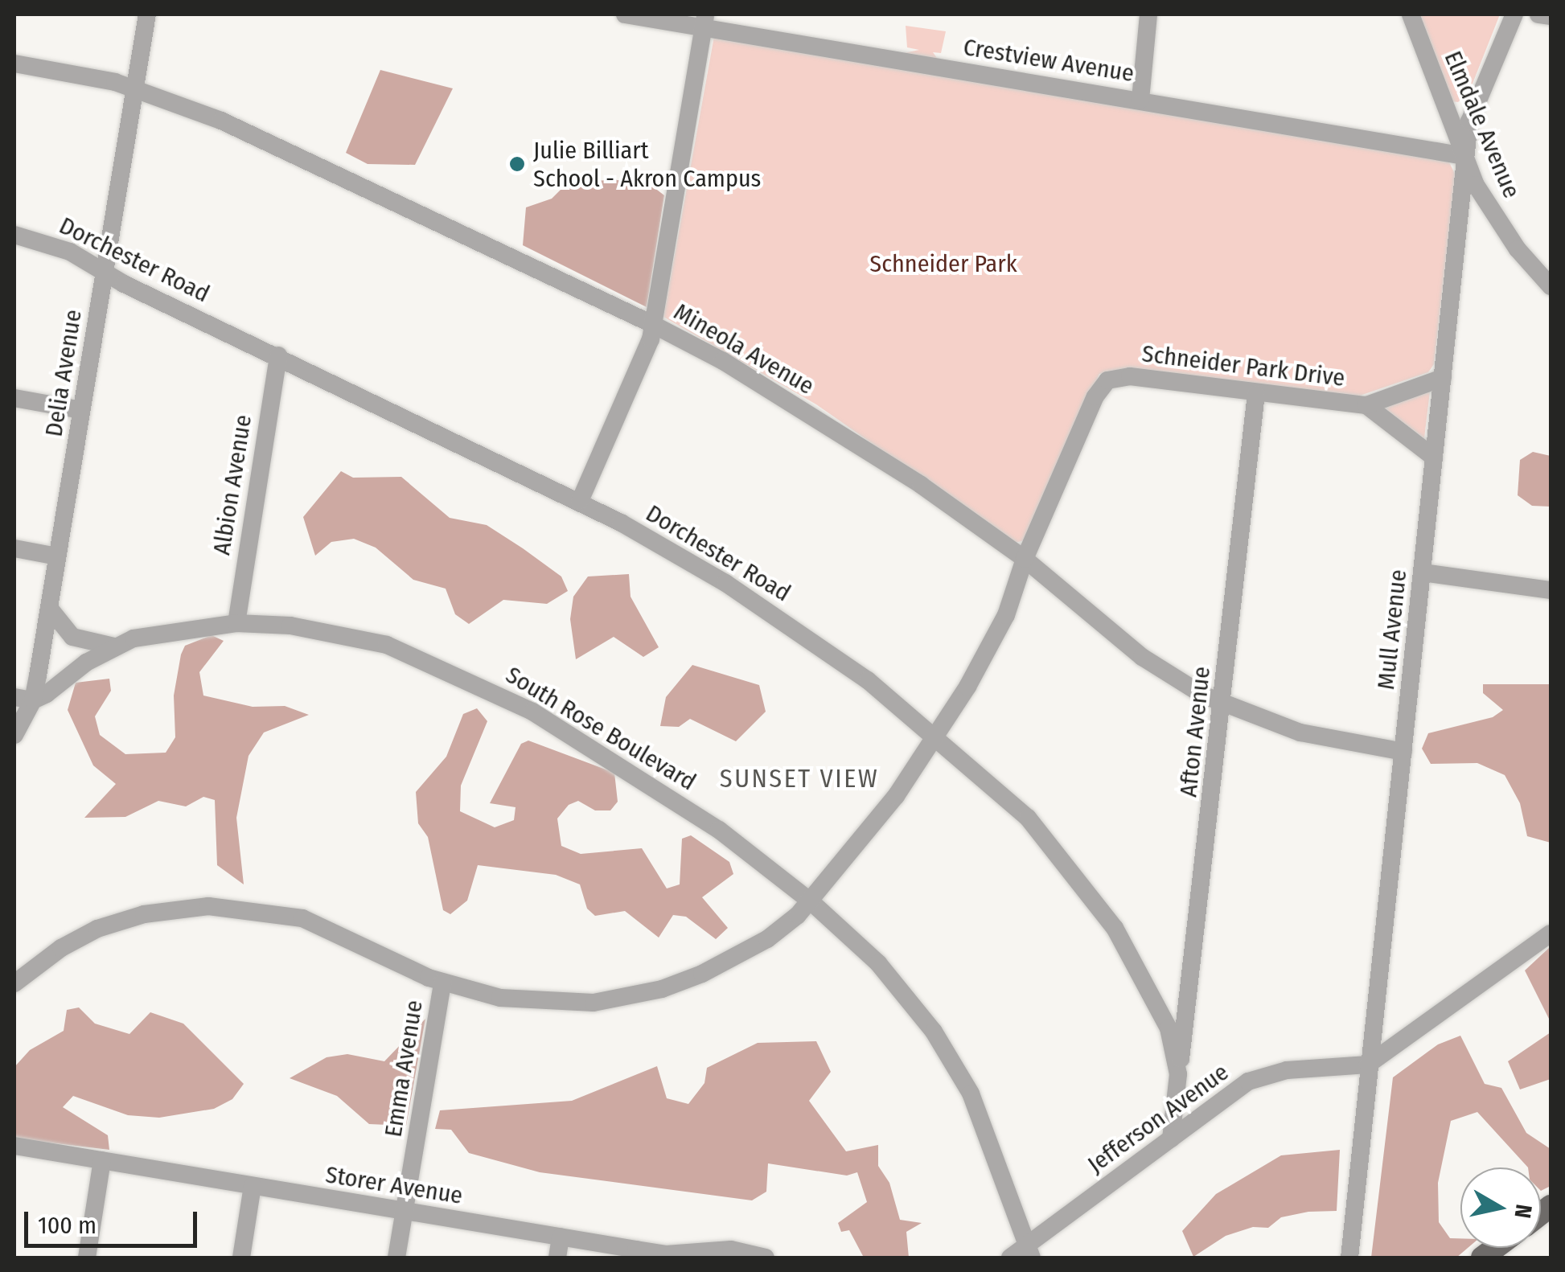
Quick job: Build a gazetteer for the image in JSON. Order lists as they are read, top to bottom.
{
  "streets": {
    "street": [
      "Crestview Avenue",
      "Elmdale Avenue",
      "Dorchester Road",
      "Mineola Avenue",
      "Schneider Park Drive",
      "Delia Avenue",
      "Albion Avenue",
      "Mull Avenue",
      "South Rose Boulevard",
      "Afton Avenue",
      "Emma Avenue",
      "Jefferson Avenue",
      "Storer Avenue"
    ]
  },
  "crossings": [
    ["Crestview Avenue", "Elmdale Avenue"],
    ["Crestview Avenue", "Mull Avenue"],
    ["Elmdale Avenue", "Mull Avenue"],
    ["Dorchester Road", "Delia Avenue"],
    ["Dorchester Road", "Albion Avenue"],
    ["Dorchester Road", "Afton Avenue"],
    ["Dorchester Road", "Jefferson Avenue"],
    ["Mineola Avenue", "Schneider Park Drive"],
    ["Mineola Avenue", "Delia Avenue"],
    ["Mineola Avenue", "Mull Avenue"],
    ["Mineola Avenue", "Afton Avenue"],
    ["Schneider Park Drive", "Mull Avenue"],
    ["Schneider Park Drive", "Afton Avenue"],
    ["Delia Avenue", "South Rose Boulevard"],
    ["Albion Avenue", "South Rose Boulevard"],
    ["Mull Avenue", "Jefferson Avenue"],
    ["South Rose Boulevard", "Jefferson Avenue"],
    ["Emma Avenue", "Storer Avenue"]
  ],
  "districts": ["SUNSET VIEW"],
  "parks": ["Schneider Park"],
  "places": ["Julie Billiart School - Akron Campus"],
  "scale_bar": "100 m",
  "north": "right"
}
